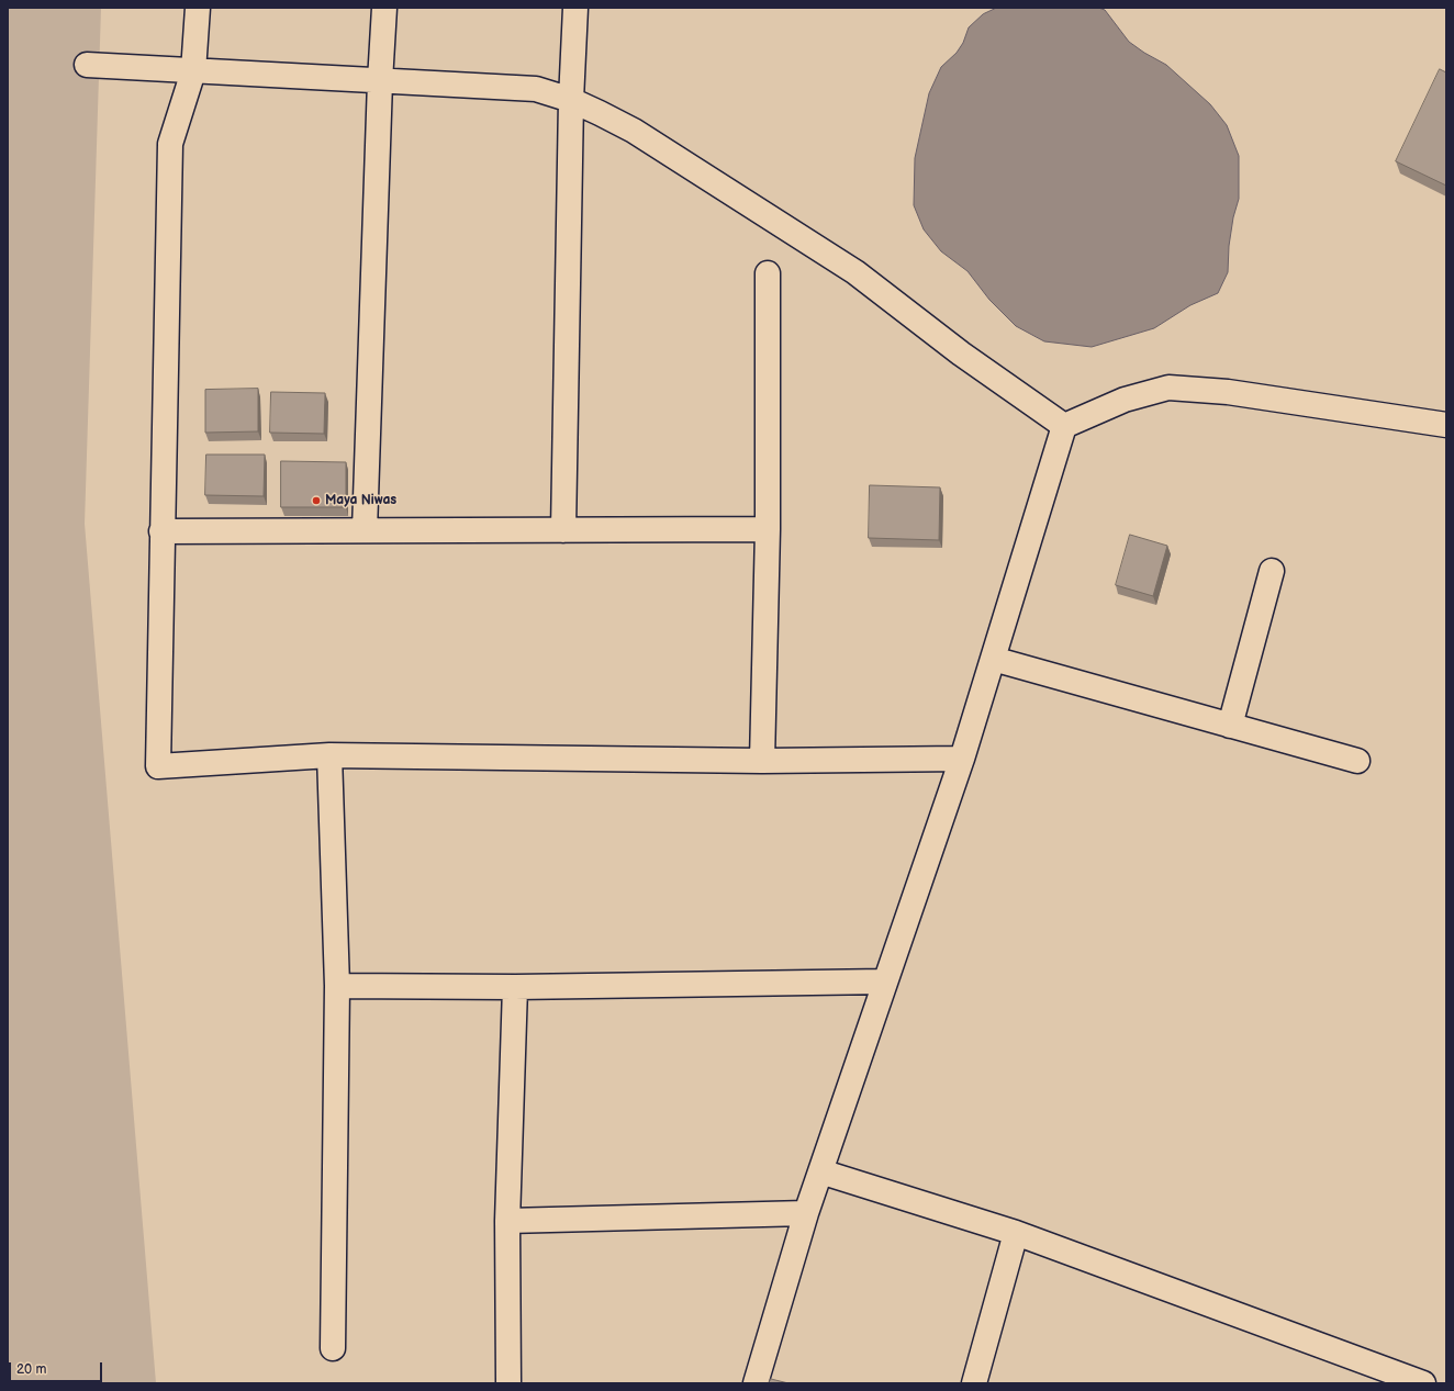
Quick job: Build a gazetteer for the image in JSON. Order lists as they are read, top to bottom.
{
  "places": ["Maya Niwas"],
  "scale_bar": "20 m"
}
